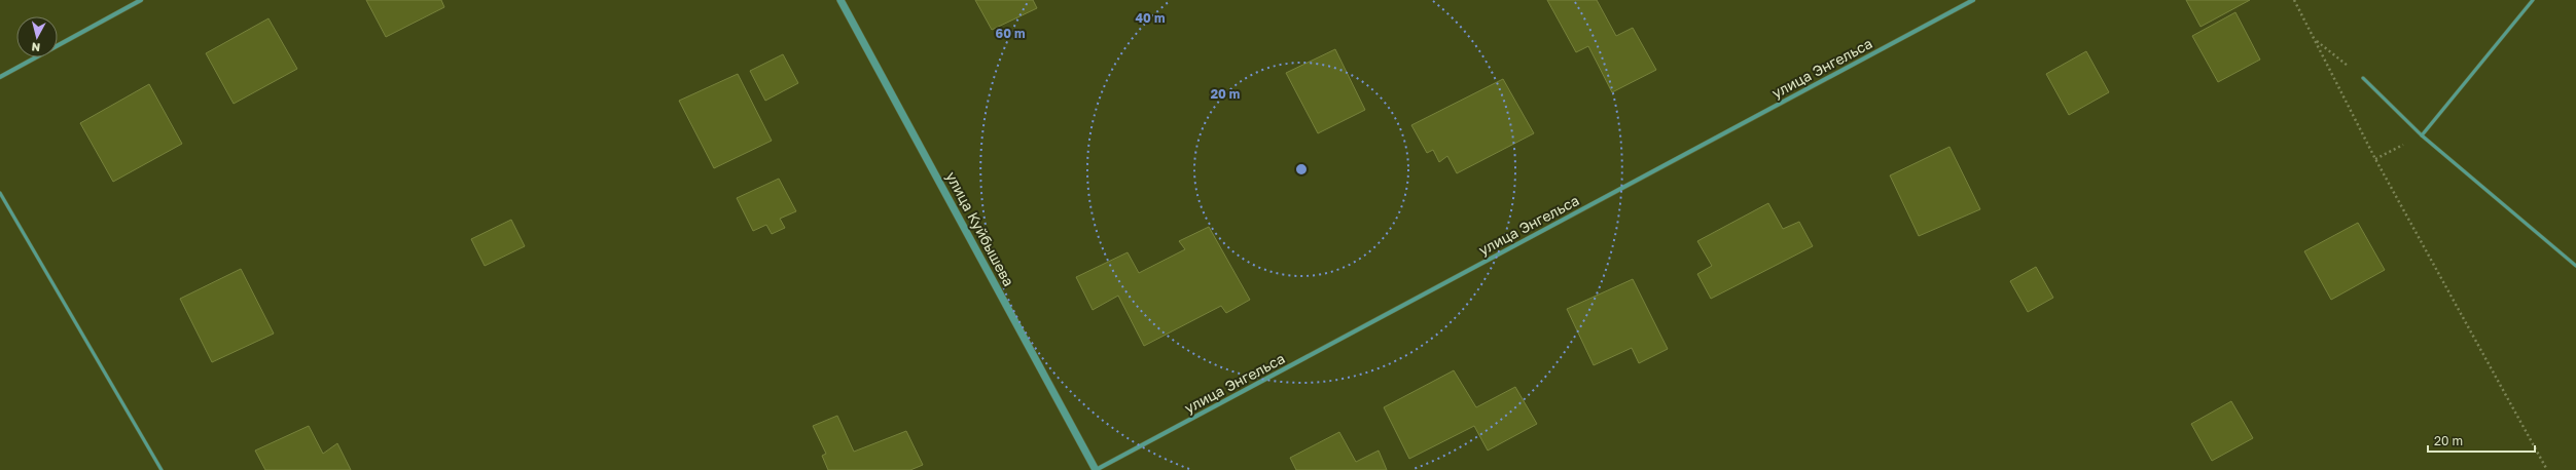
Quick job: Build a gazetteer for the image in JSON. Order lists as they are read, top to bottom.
{
  "streets": {
    "street": ["улица Энгельса", "улица Куйбышева"]
  },
  "crossings": [
    ["улица Энгельса", "улица Куйбышева"]
  ],
  "scale_bar": "20 m",
  "north": "bottom",
  "rings": ["40 m", "60 m", "20 m"]
}
